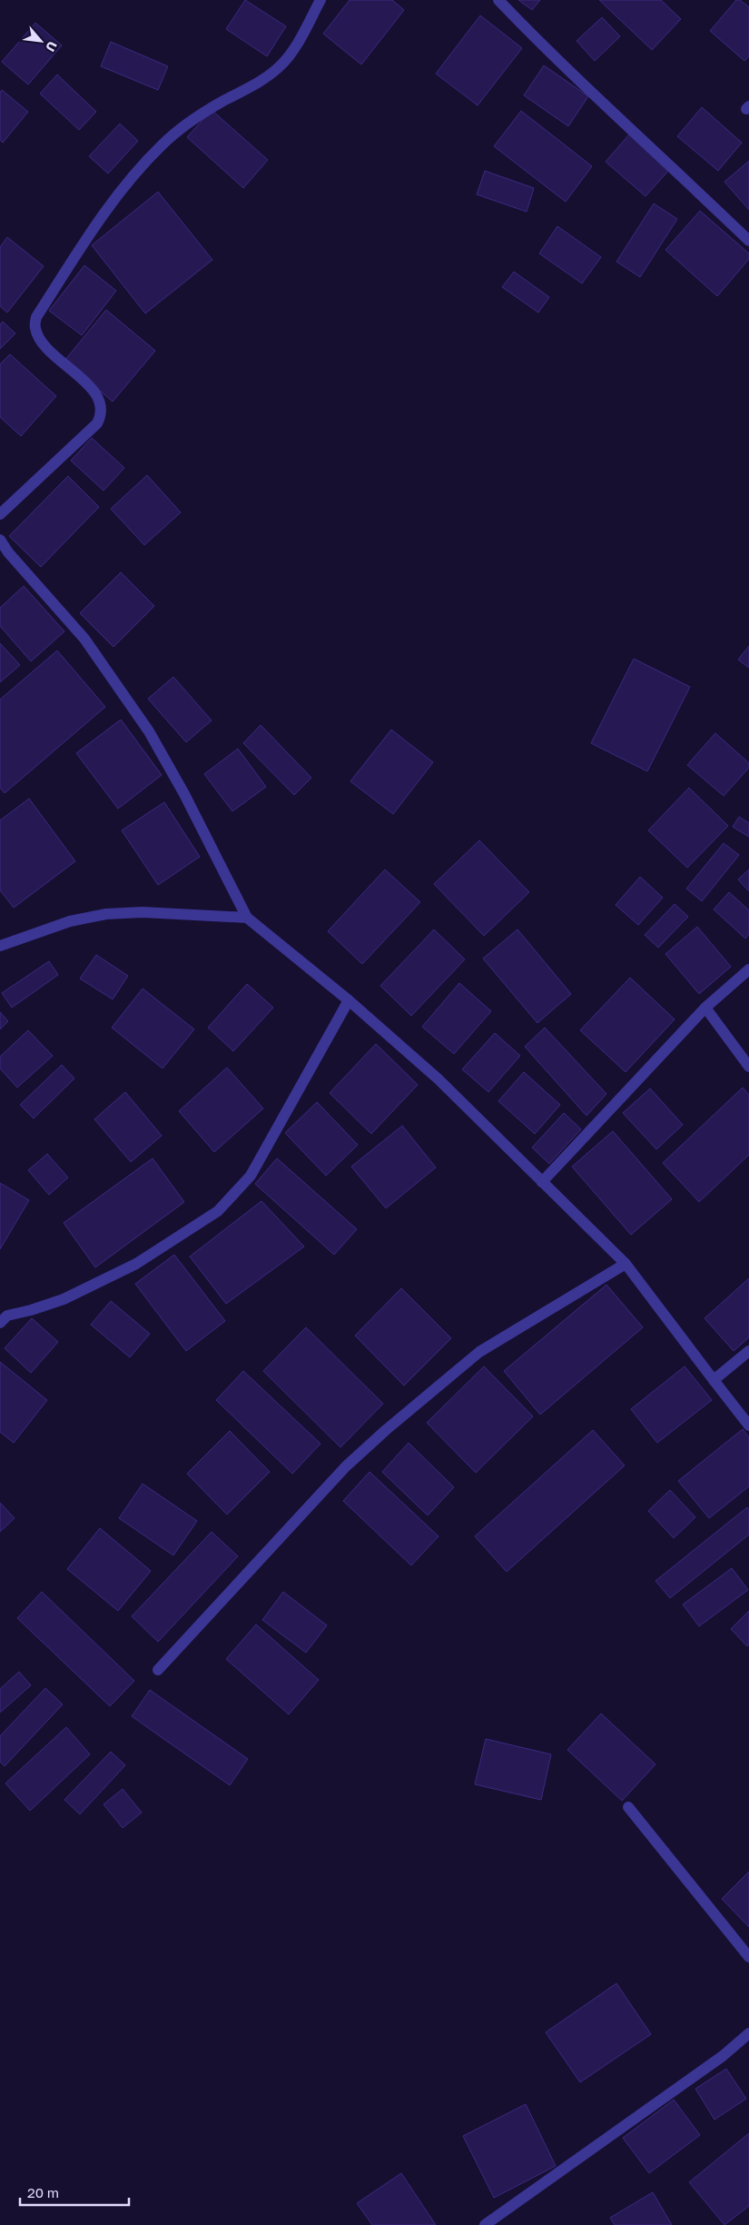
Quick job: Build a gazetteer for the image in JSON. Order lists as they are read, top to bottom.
{
  "scale_bar": "20 m",
  "north": "bottom right"
}
